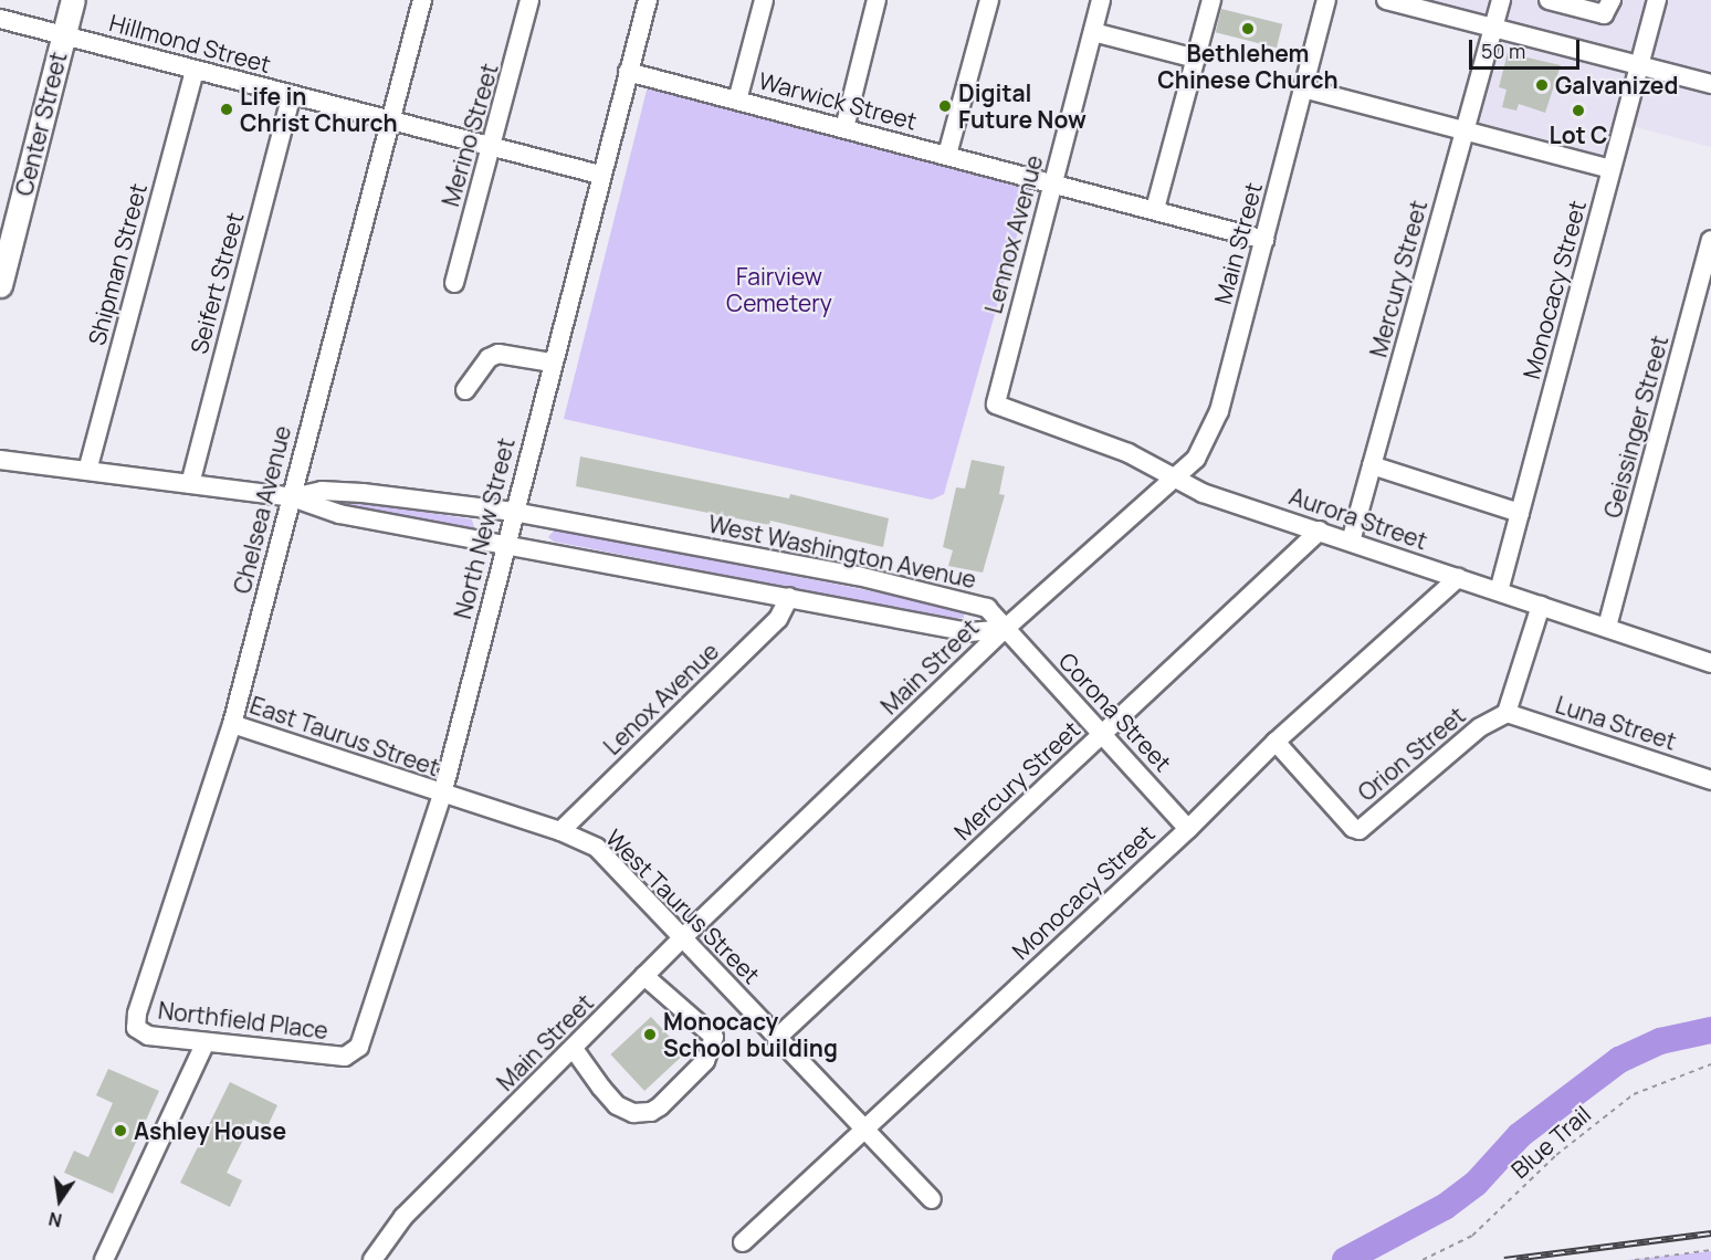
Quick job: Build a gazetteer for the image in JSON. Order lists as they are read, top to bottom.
{
  "streets": {
    "main road": ["Center Street"],
    "street": [
      "Hillmond Street",
      "Warwick Street",
      "Merino Street",
      "Lennox Avenue",
      "Main Street",
      "Shipman Street",
      "Mercury Street",
      "Seifert Street",
      "Monocacy Street",
      "Geissinger Street",
      "Chelsea Avenue",
      "Aurora Street",
      "North New Street",
      "West Washington Avenue",
      "Lenox Avenue",
      "Corona Street",
      "Luna Street",
      "East Taurus Street",
      "Orion Street",
      "West Taurus Street",
      "Northfield Place"
    ],
    "path": ["Blue Trail"]
  },
  "crossings": [
    ["Hillmond Street", "Center Street"],
    ["Hillmond Street", "Merino Street"],
    ["Hillmond Street", "Shipman Street"],
    ["Hillmond Street", "Seifert Street"],
    ["Hillmond Street", "Chelsea Avenue"],
    ["Hillmond Street", "North New Street"],
    ["Warwick Street", "Lennox Avenue"],
    ["Warwick Street", "Main Street"],
    ["Warwick Street", "North New Street"],
    ["Lennox Avenue", "Aurora Street"],
    ["Main Street", "Aurora Street"],
    ["Main Street", "West Washington Avenue"],
    ["Main Street", "Corona Street"],
    ["Main Street", "West Taurus Street"],
    ["Mercury Street", "Aurora Street"],
    ["Mercury Street", "Corona Street"],
    ["Mercury Street", "West Taurus Street"],
    ["Monocacy Street", "Aurora Street"],
    ["Monocacy Street", "Corona Street"],
    ["Monocacy Street", "Orion Street"],
    ["Monocacy Street", "West Taurus Street"],
    ["Geissinger Street", "Aurora Street"],
    ["Chelsea Avenue", "West Washington Avenue"],
    ["Chelsea Avenue", "East Taurus Street"],
    ["Chelsea Avenue", "Northfield Place"],
    ["North New Street", "West Washington Avenue"],
    ["North New Street", "East Taurus Street"],
    ["North New Street", "West Taurus Street"],
    ["North New Street", "Northfield Place"],
    ["West Washington Avenue", "Corona Street"],
    ["Lenox Avenue", "West Taurus Street"],
    ["Luna Street", "Orion Street"],
    ["East Taurus Street", "West Taurus Street"]
  ],
  "parks": ["Fairview Cemetery"],
  "places": [
    "Bethlehem Chinese Church",
    "Galvanized",
    "Digital Future Now",
    "Life in Christ Church",
    "Lot C",
    "Monocacy School building",
    "Ashley House"
  ],
  "scale_bar": "50 m",
  "north": "bottom"
}
